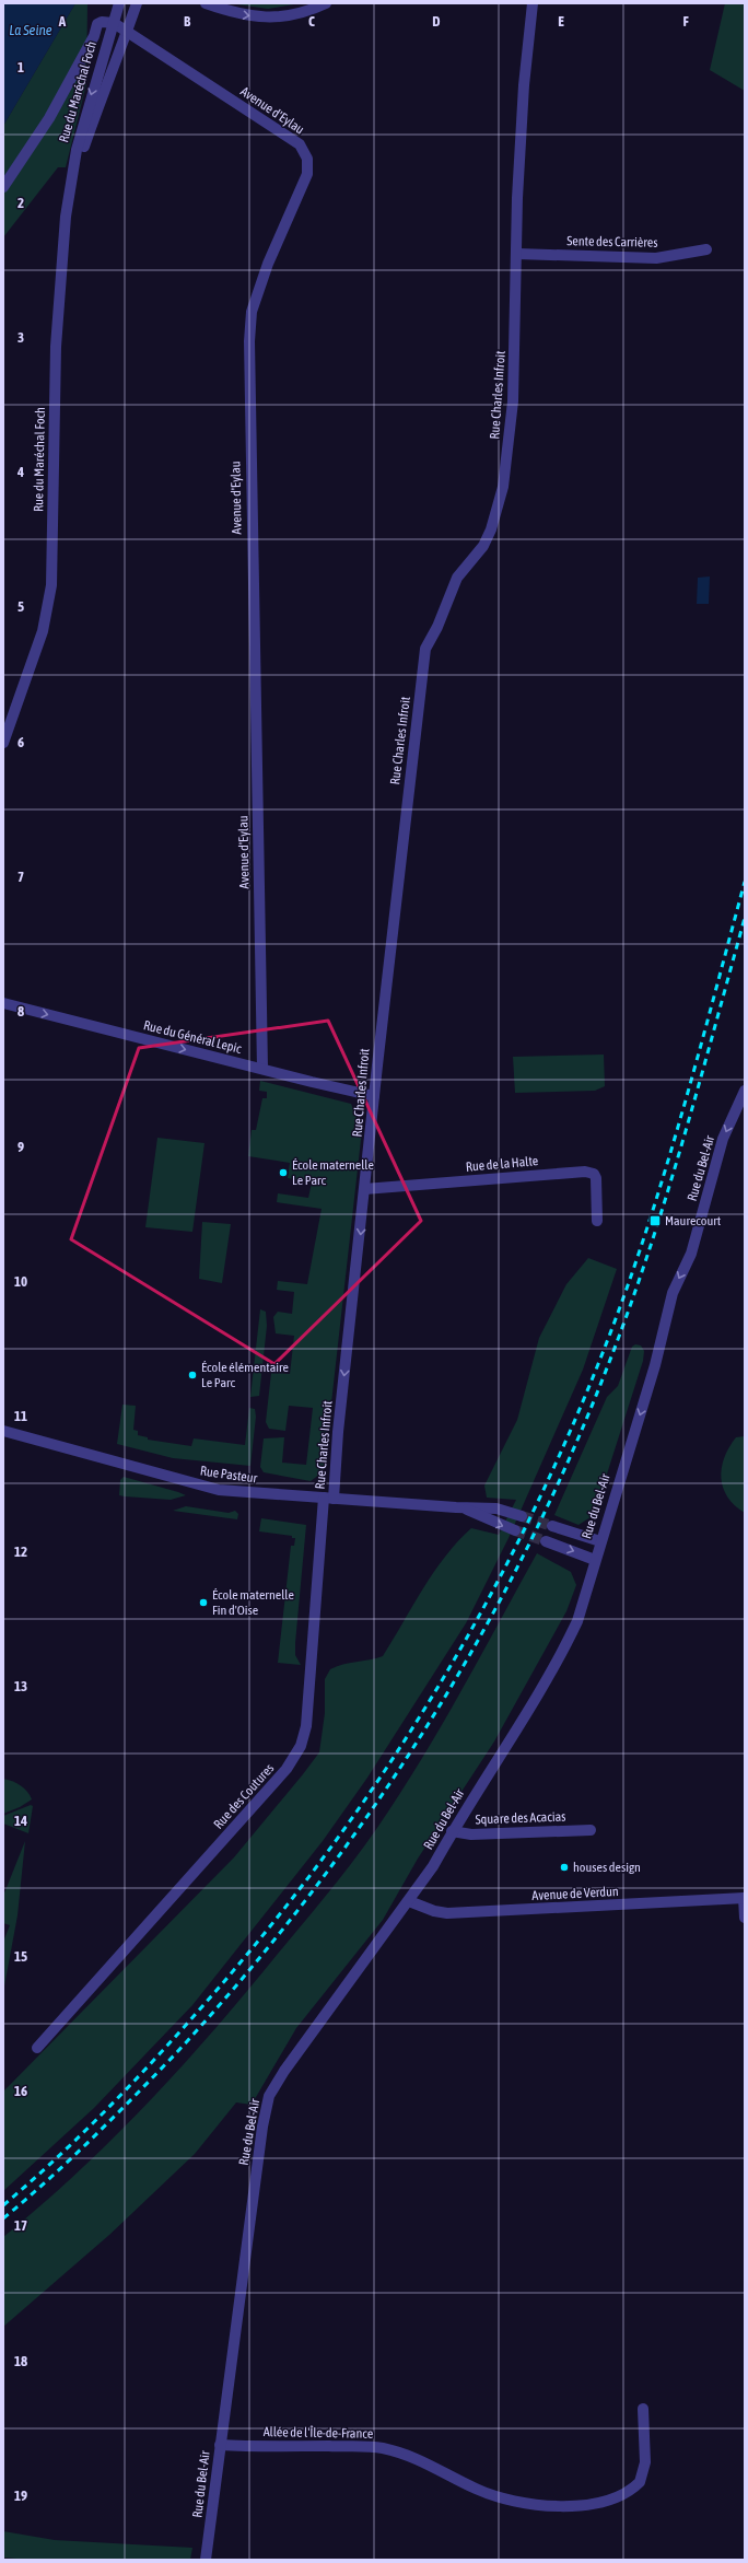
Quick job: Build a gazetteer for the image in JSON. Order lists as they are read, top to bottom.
{
  "streets": {
    "street": [
      "Rue du Maréchal Foch",
      "Avenue d'Eylau",
      "Sente des Carrières",
      "Rue Charles Infroit",
      "Rue du Général Lepic",
      "Rue de la Halte",
      "Rue du Bel-Air",
      "Rue Pasteur",
      "Rue des Coutures",
      "Square des Acacias",
      "Avenue de Verdun",
      "Allée de l'Île-de-France"
    ]
  },
  "crossings": [
    ["Rue du Maréchal Foch", "Avenue d'Eylau"],
    ["Avenue d'Eylau", "Rue du Général Lepic"],
    ["Sente des Carrières", "Rue Charles Infroit"],
    ["Rue Charles Infroit", "Rue du Général Lepic"],
    ["Rue Charles Infroit", "Rue de la Halte"],
    ["Rue Charles Infroit", "Rue Pasteur"],
    ["Rue Charles Infroit", "Rue des Coutures"],
    ["Rue du Bel-Air", "Square des Acacias"],
    ["Rue du Bel-Air", "Avenue de Verdun"],
    ["Rue du Bel-Air", "Allée de l'Île-de-France"],
    ["Rue Pasteur", "Rue des Coutures"]
  ],
  "one_way": ["Rue du Général Lepic"],
  "water": ["La Seine"],
  "places": {
    "other": [
      "École maternelle Le Parc",
      "École élémentaire Le Parc",
      "École maternelle Fin d'Oise",
      "houses design"
    ],
    "transit": ["Maurecourt"]
  },
  "grid": {
    "columns": [
      "A",
      "B",
      "C",
      "D",
      "E",
      "F"
    ],
    "rows": [
      "1",
      "2",
      "3",
      "4",
      "5",
      "6",
      "7",
      "8",
      "9",
      "10",
      "11",
      "12",
      "13",
      "14",
      "15",
      "16",
      "17",
      "18",
      "19"
    ]
  }
}
